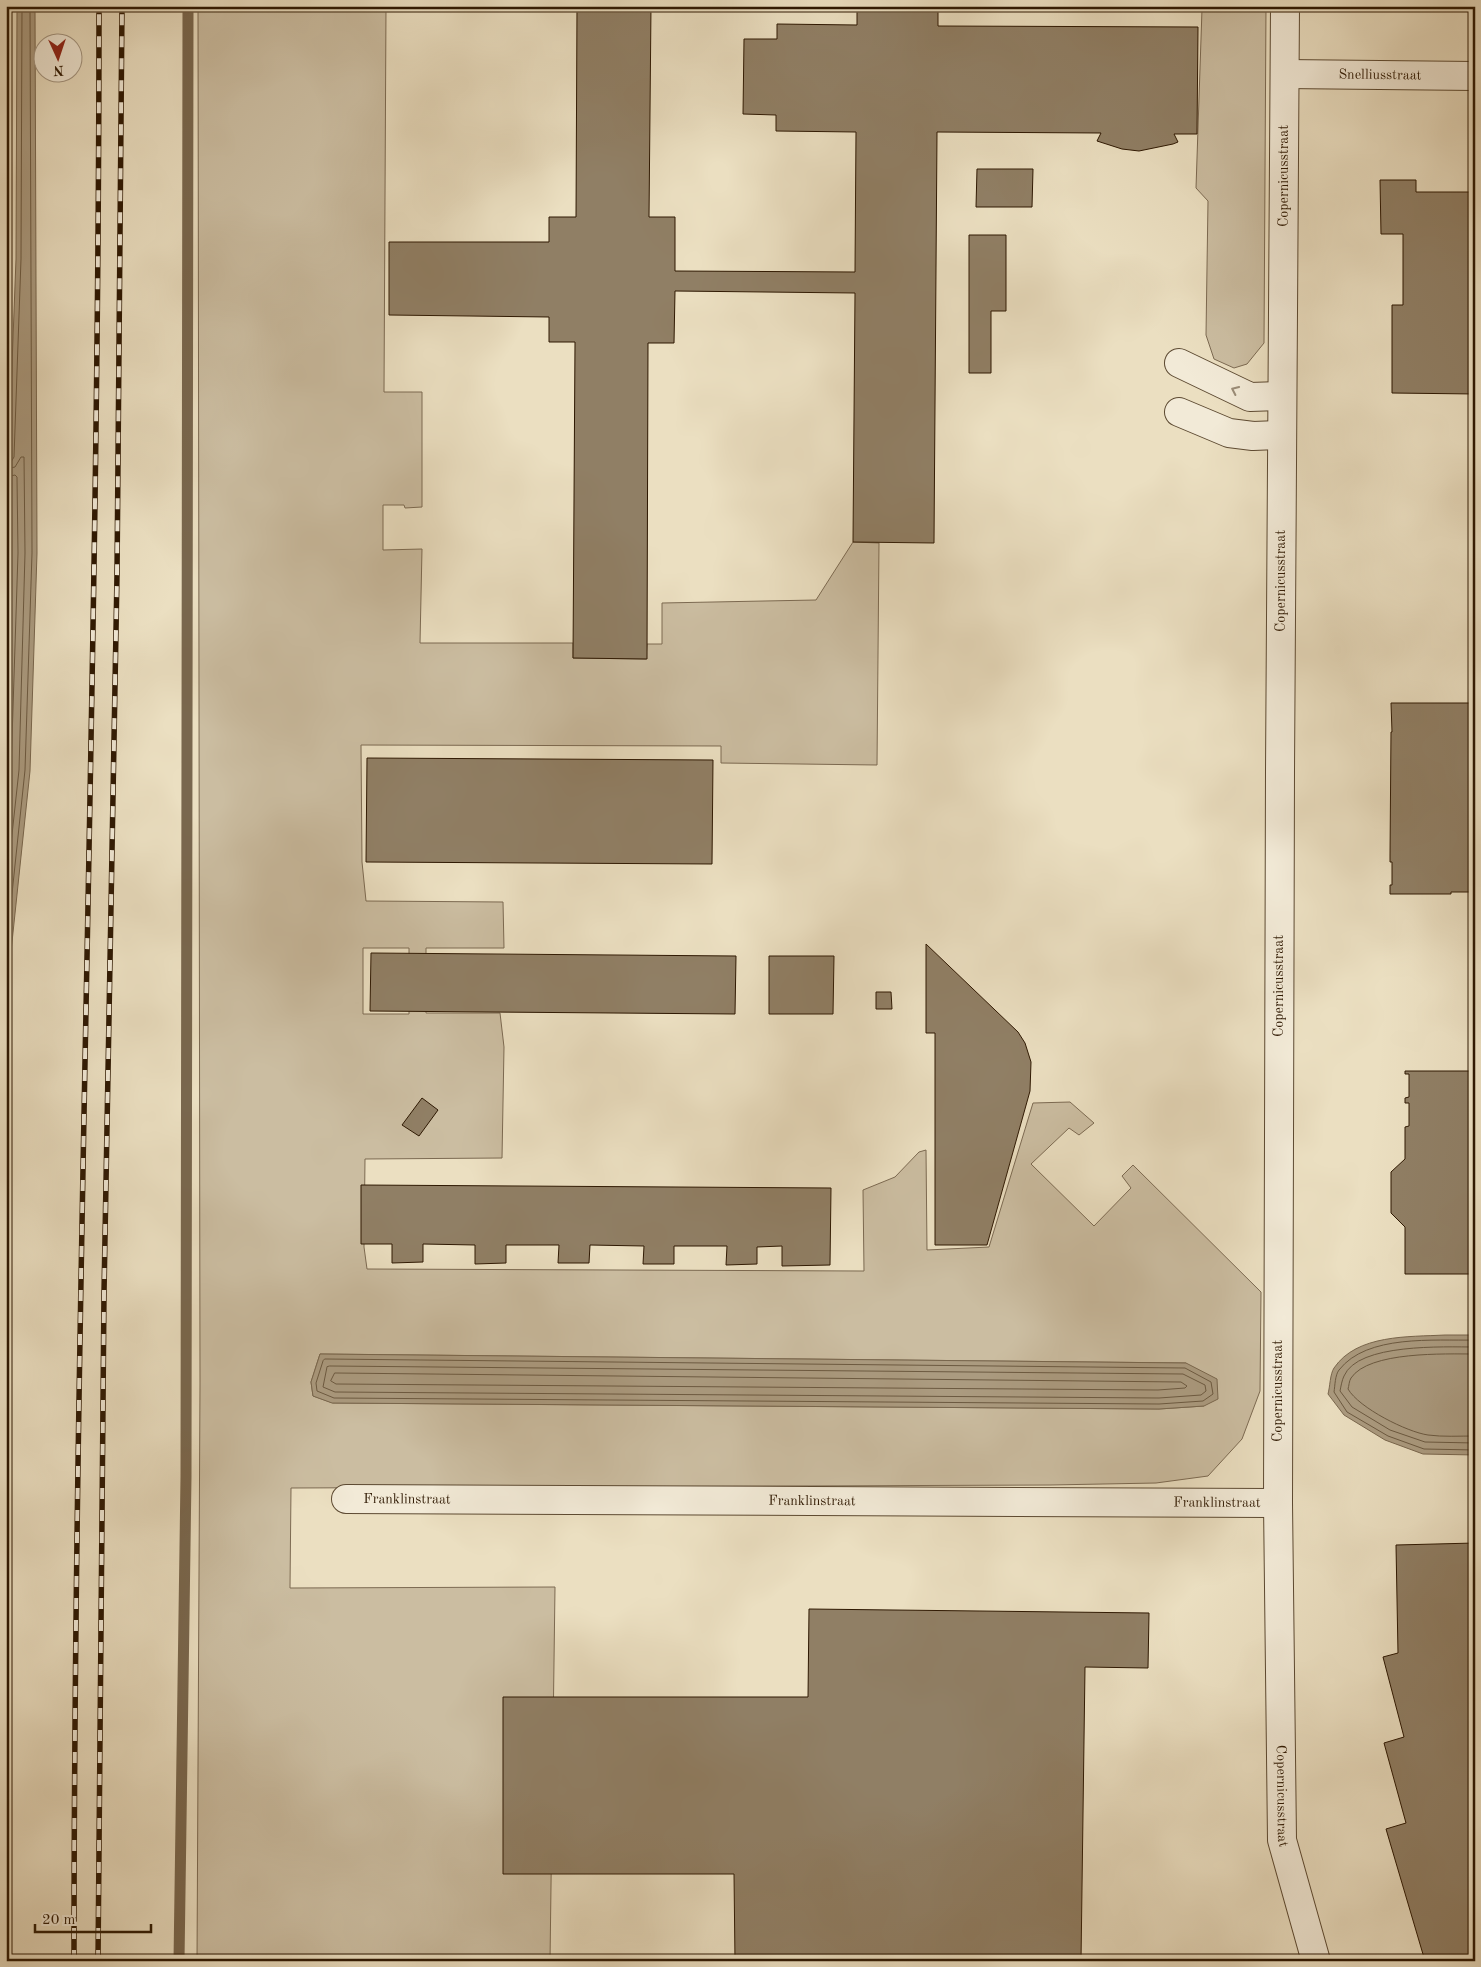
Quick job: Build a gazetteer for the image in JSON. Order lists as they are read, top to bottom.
{
  "streets": {
    "street": ["Snelliusstraat", "Copernicusstraat", "Franklinstraat"]
  },
  "crossings": [
    ["Snelliusstraat", "Copernicusstraat"],
    ["Copernicusstraat", "Franklinstraat"]
  ],
  "scale_bar": "20 m",
  "north": "bottom"
}
